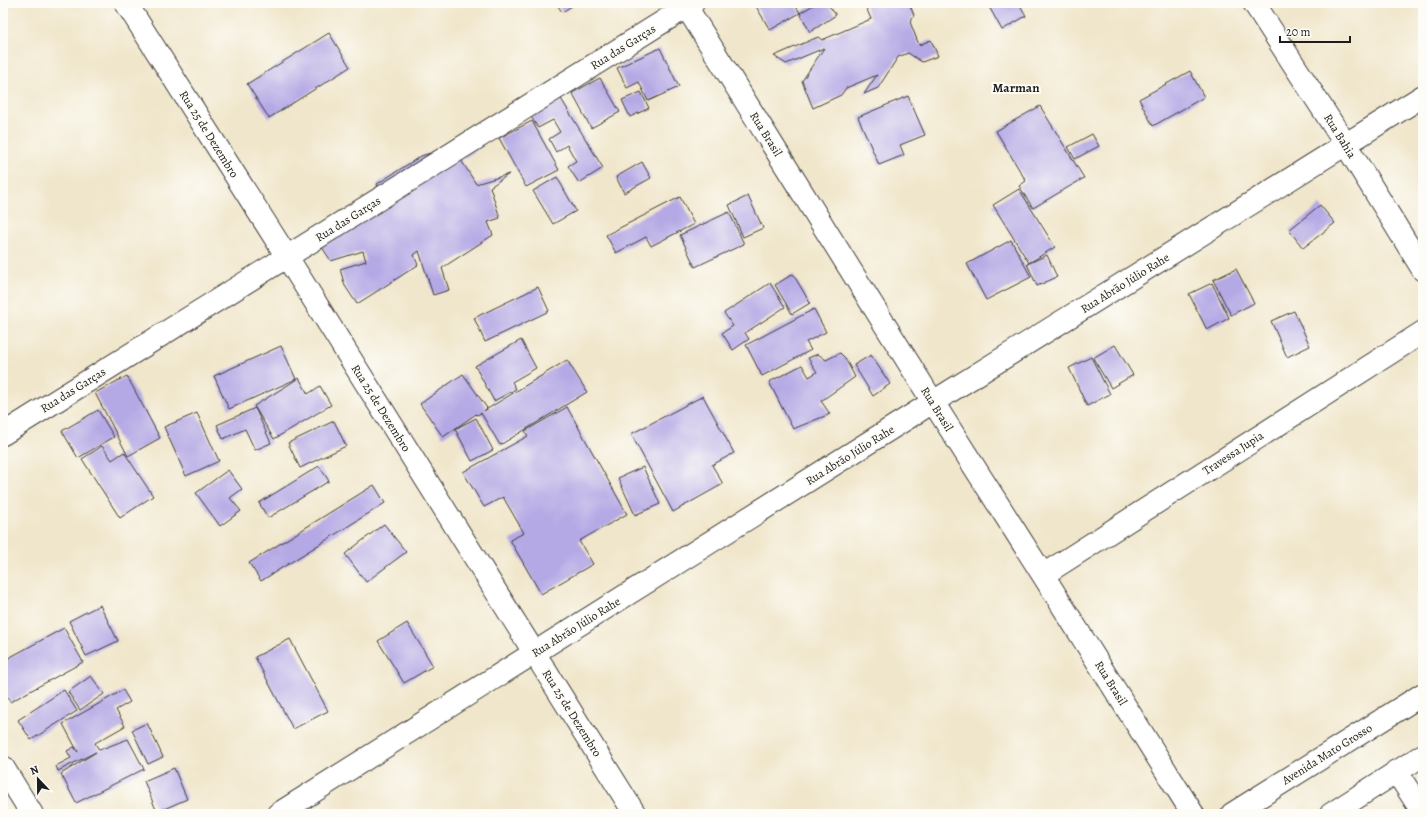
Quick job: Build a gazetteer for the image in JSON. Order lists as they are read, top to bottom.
{
  "streets": {
    "street": [
      "Rua das Garças",
      "Rua 25 de Dezembro",
      "Rua Brasil",
      "Rua Bahia",
      "Rua Abrão Júlio Rahe",
      "Travessa Jupia",
      "Avenida Mato Grosso"
    ]
  },
  "crossings": [
    ["Rua das Garças", "Rua 25 de Dezembro"],
    ["Rua das Garças", "Rua Brasil"],
    ["Rua 25 de Dezembro", "Rua Abrão Júlio Rahe"],
    ["Rua Brasil", "Rua Abrão Júlio Rahe"],
    ["Rua Brasil", "Travessa Jupia"],
    ["Rua Bahia", "Rua Abrão Júlio Rahe"]
  ],
  "districts": ["Marman"],
  "scale_bar": "20 m",
  "north": "top"
}
